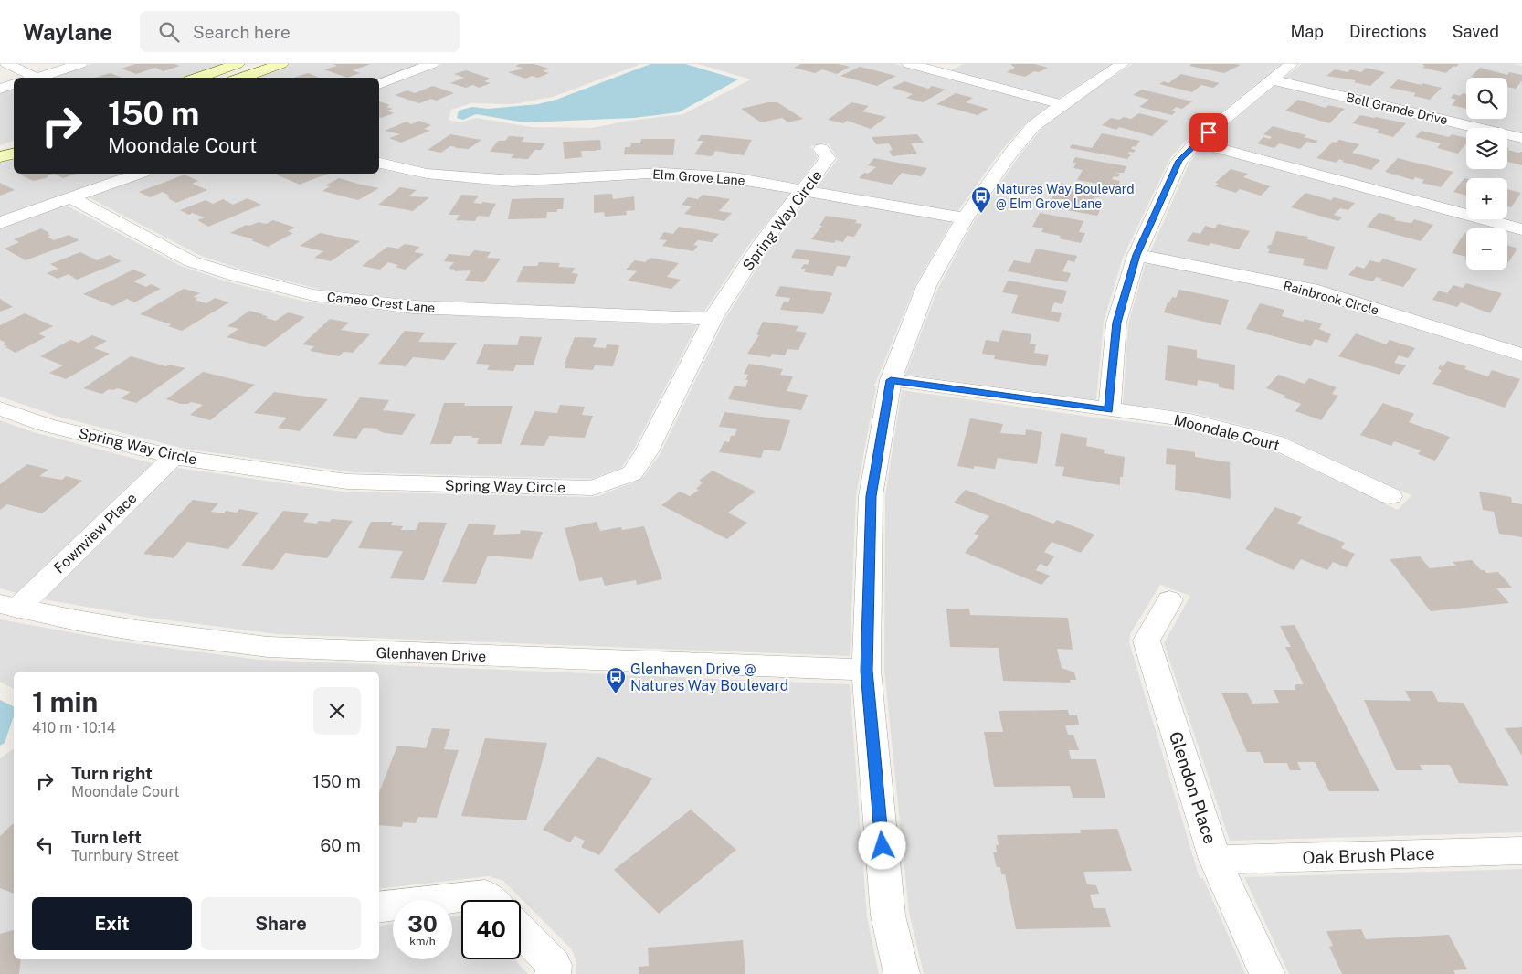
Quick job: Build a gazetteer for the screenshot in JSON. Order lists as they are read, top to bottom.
{
  "streets": {
    "street": [
      "Bell Grande Drive",
      "Elm Grove Lane",
      "Spring Way Circle",
      "Rainbrook Circle",
      "Cameo Crest Lane",
      "Moondale Court",
      "Fownview Place",
      "Glenhaven Drive",
      "Glendon Place",
      "Oak Brush Place"
    ]
  },
  "crossings": [
    ["Elm Grove Lane", "Spring Way Circle"],
    ["Spring Way Circle", "Cameo Crest Lane"],
    ["Spring Way Circle", "Fownview Place"],
    ["Fownview Place", "Glenhaven Drive"],
    ["Glendon Place", "Oak Brush Place"]
  ],
  "places": {
    "bus stop": ["Natures Way Boulevard @ Elm Grove Lane", "Glenhaven Drive @ Natures Way Boulevard"]
  },
  "page": {
    "header": "Waylane",
    "search": "Search here",
    "nav": ["Map", "Directions", "Saved"],
    "map_buttons": ["+", "−"],
    "turn": ["150 m", "Moondale Court"],
    "heading": ["1 min", "410 m · 10:14"],
    "list": [
      {
        "name": "Turn right",
        "note": "Moondale Court",
        "value": "150 m"
      },
      {
        "name": "Turn left",
        "note": "Turnbury Street",
        "value": "60 m"
      }
    ],
    "buttons": ["Exit", "Share"],
    "speed": "30 km/h",
    "limit": "40"
  }
}
